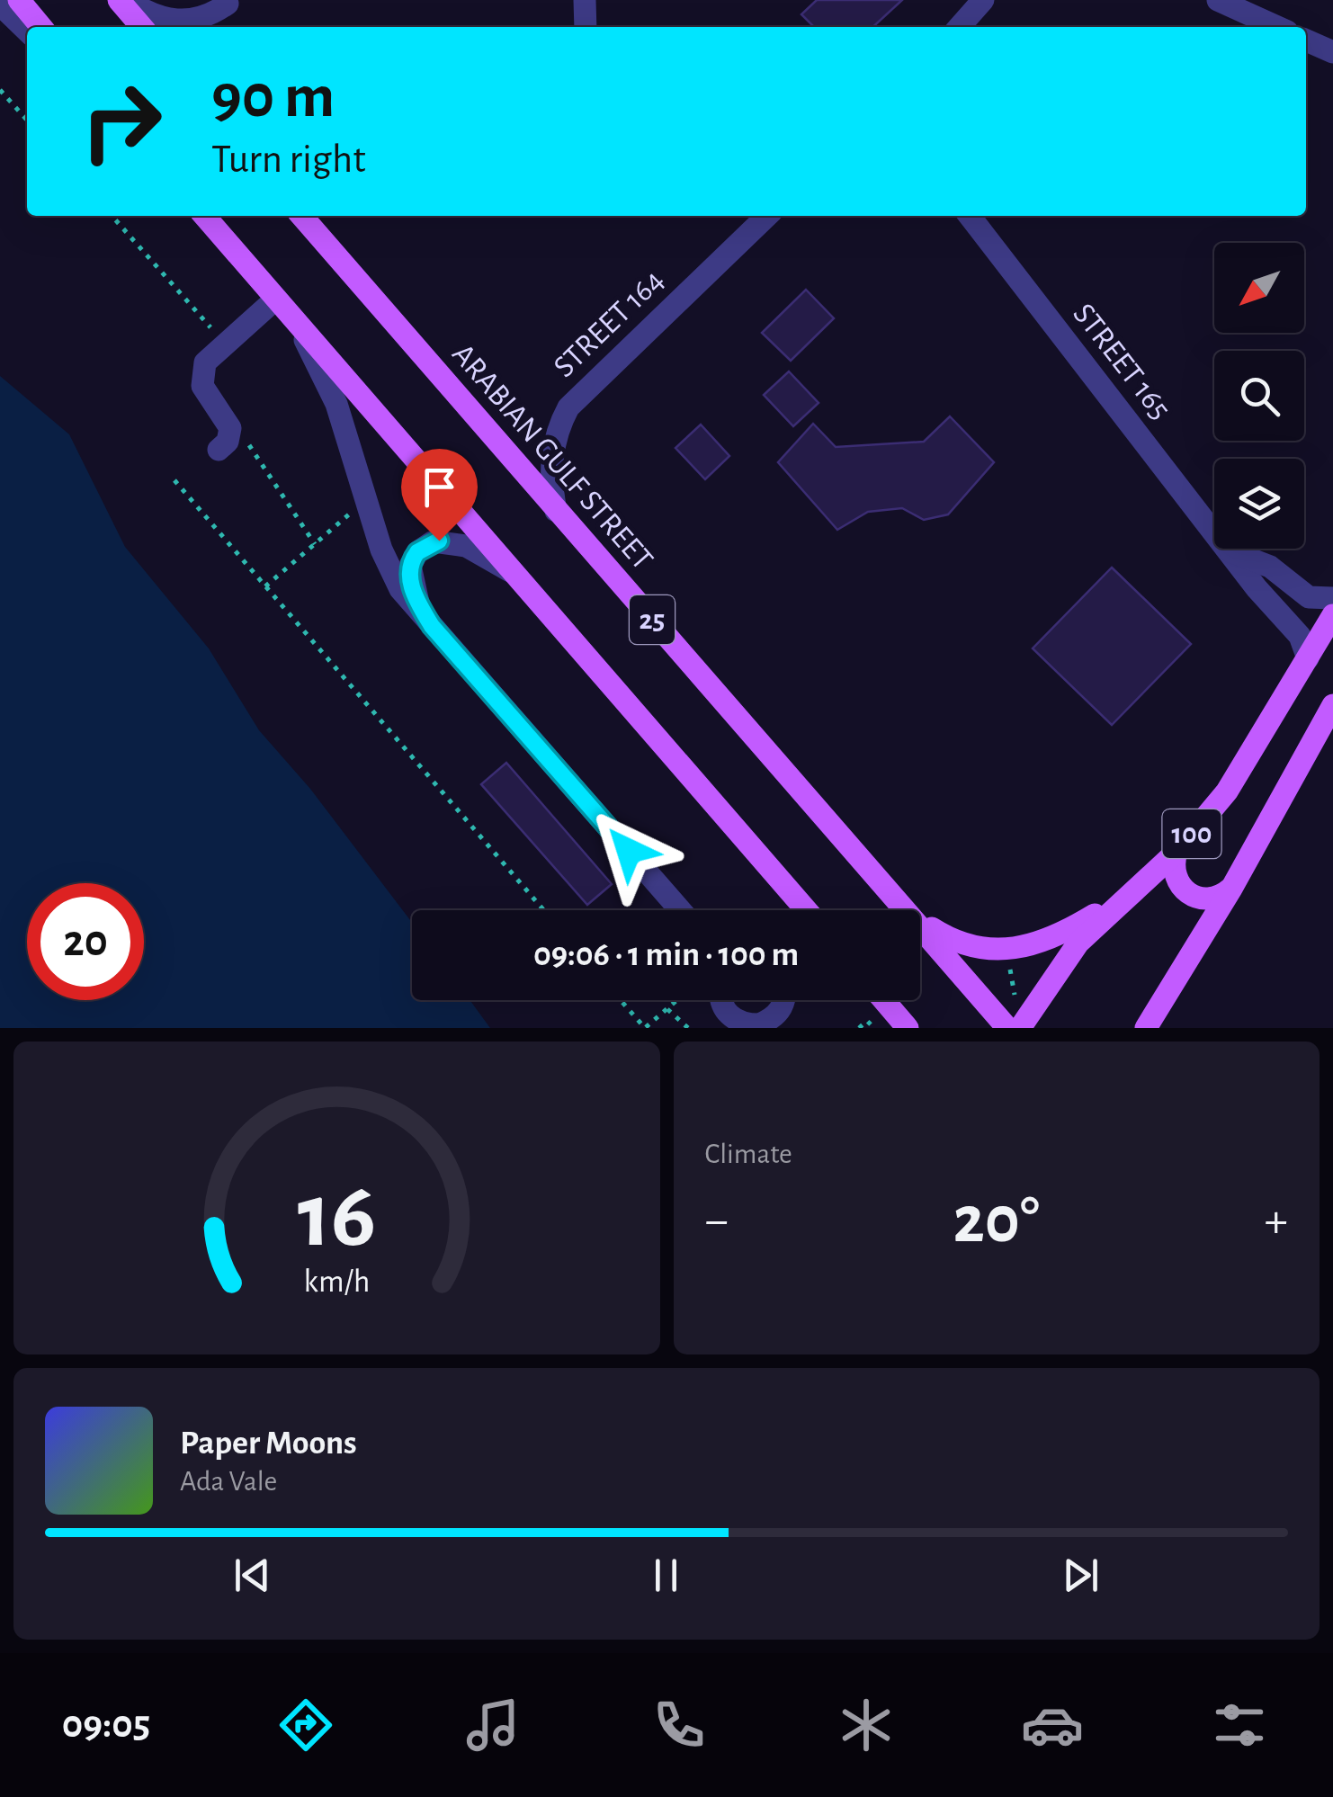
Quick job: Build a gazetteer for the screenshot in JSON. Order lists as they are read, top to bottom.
{
  "streets": {
    "main road": ["ARABIAN GULF STREET", "25", "100"],
    "street": ["STREET 164", "STREET 165"]
  },
  "crossings": [
    ["STREET 164", "ARABIAN GULF STREET"],
    ["STREET 165", "100"]
  ],
  "north": "bottom left",
  "page": {
    "turn": ["90 m", "Turn right"],
    "limit": "20",
    "trip": "09:06 · 1 min · 100 m",
    "tile": "Climate",
    "heat": ["−", "20°", "+"],
    "song": ["Paper Moons", "Ada Vale"],
    "tabs": "09:05",
    "gauge": ["16", "km/h"]
  }
}
